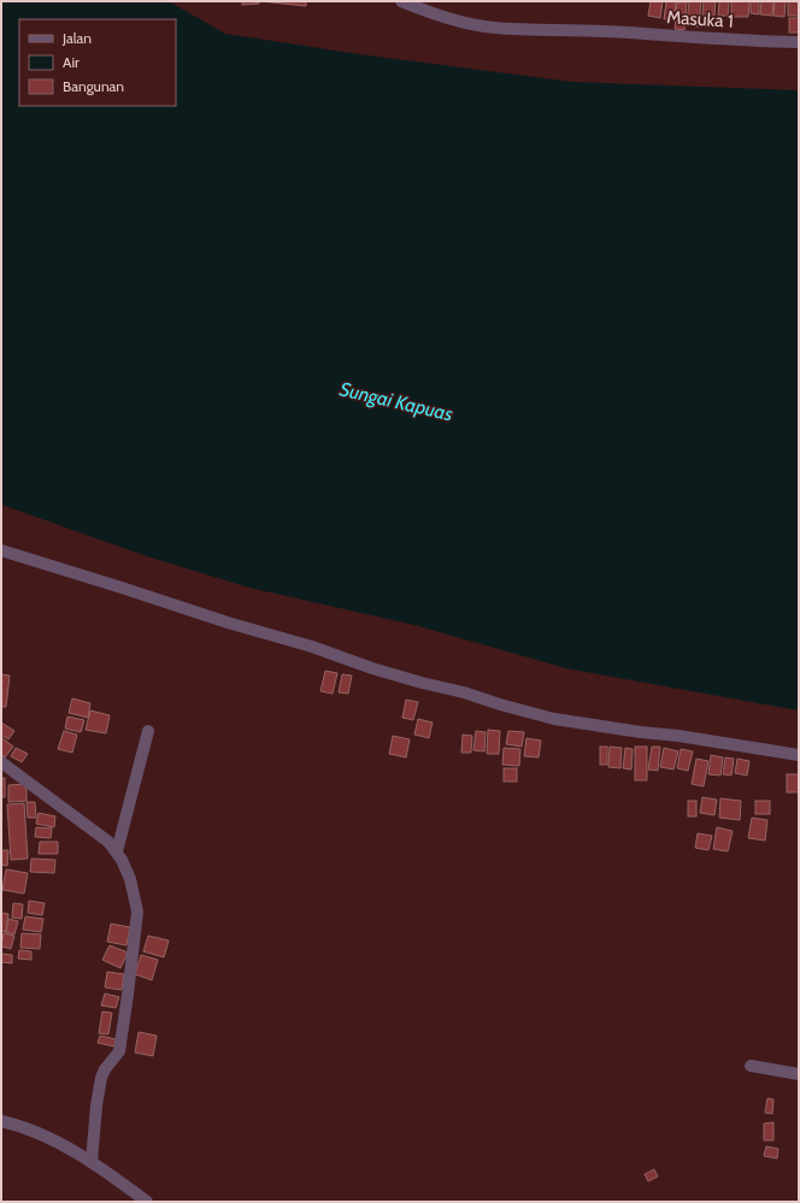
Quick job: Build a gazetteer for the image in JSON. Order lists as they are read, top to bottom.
{
  "streets": {
    "street": ["Masuka 1"]
  },
  "water": ["Sungai Kapuas"],
  "legend": ["Jalan", "Air", "Bangunan"]
}
